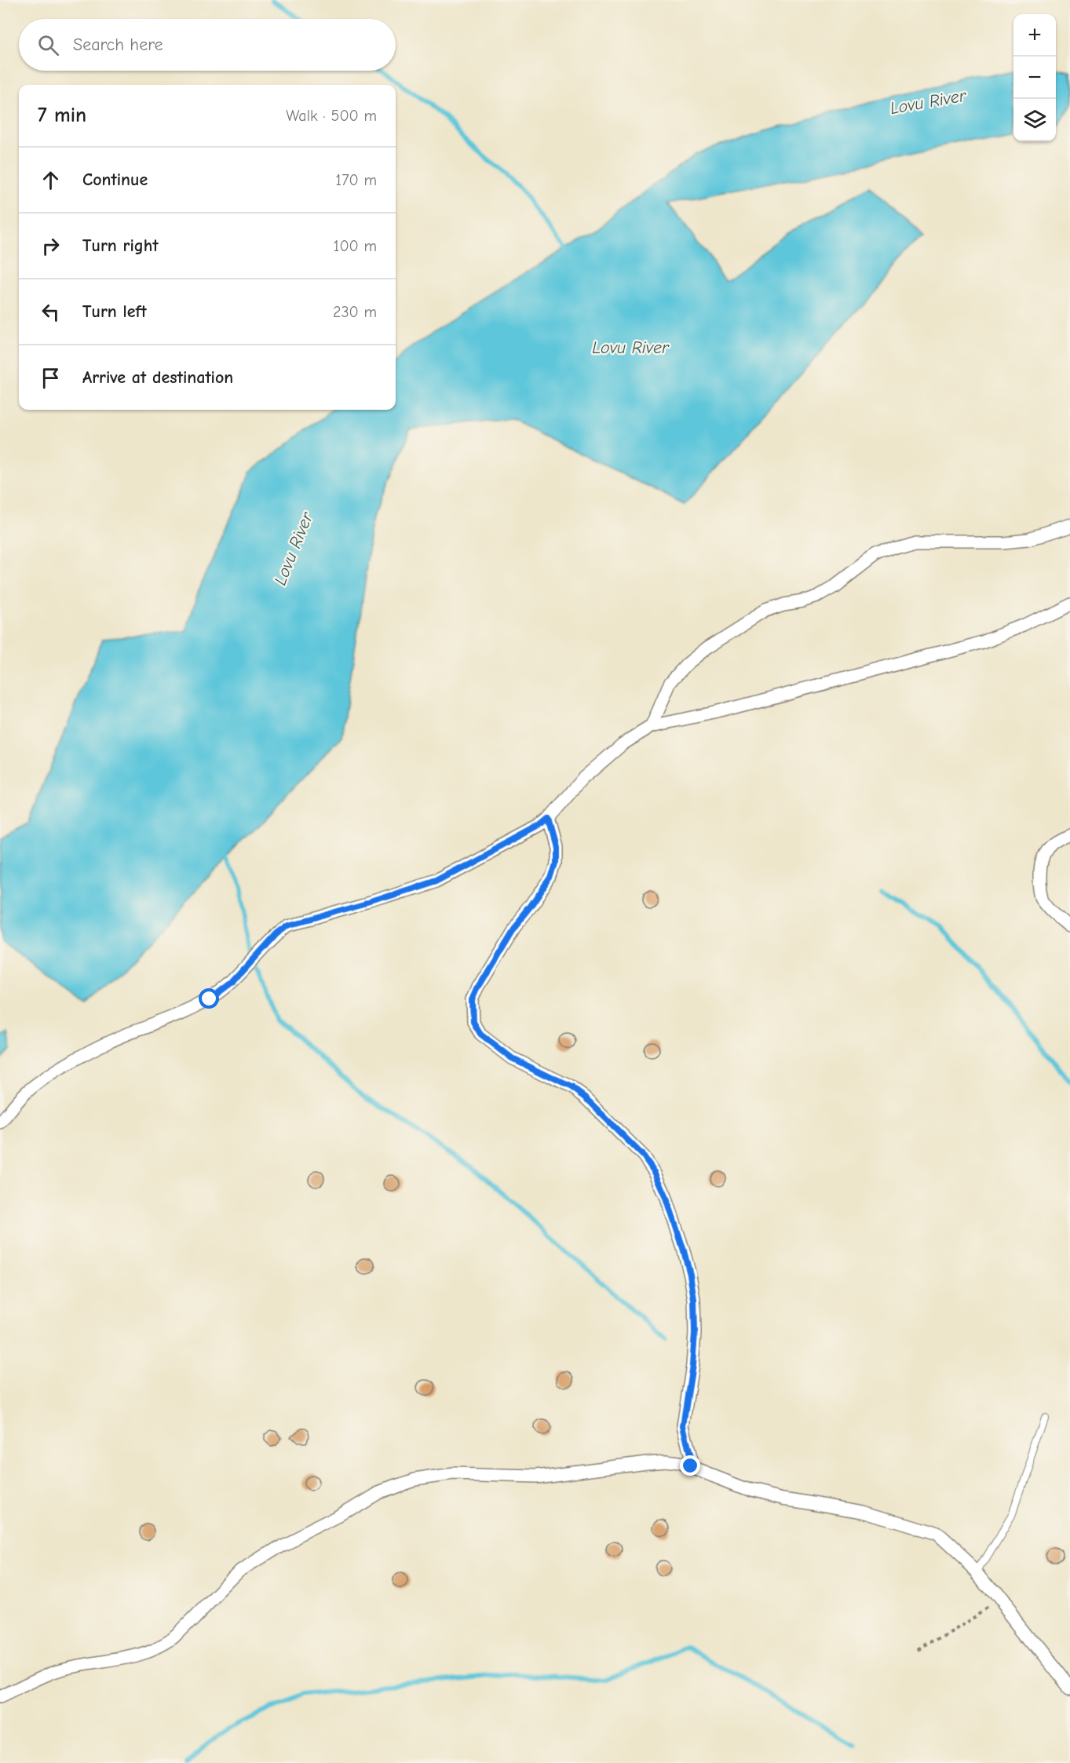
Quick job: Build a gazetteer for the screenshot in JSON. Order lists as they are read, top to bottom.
{
  "water": ["Lovu River"],
  "page": {
    "map_buttons": ["+", "−"],
    "search": "Search here",
    "heading": ["7 min", "Walk · 500 m"],
    "list": [
      ["Continue", "170 m"],
      ["Turn right", "100 m"],
      ["Turn left", "230 m"],
      "Arrive at destination"
    ]
  }
}
